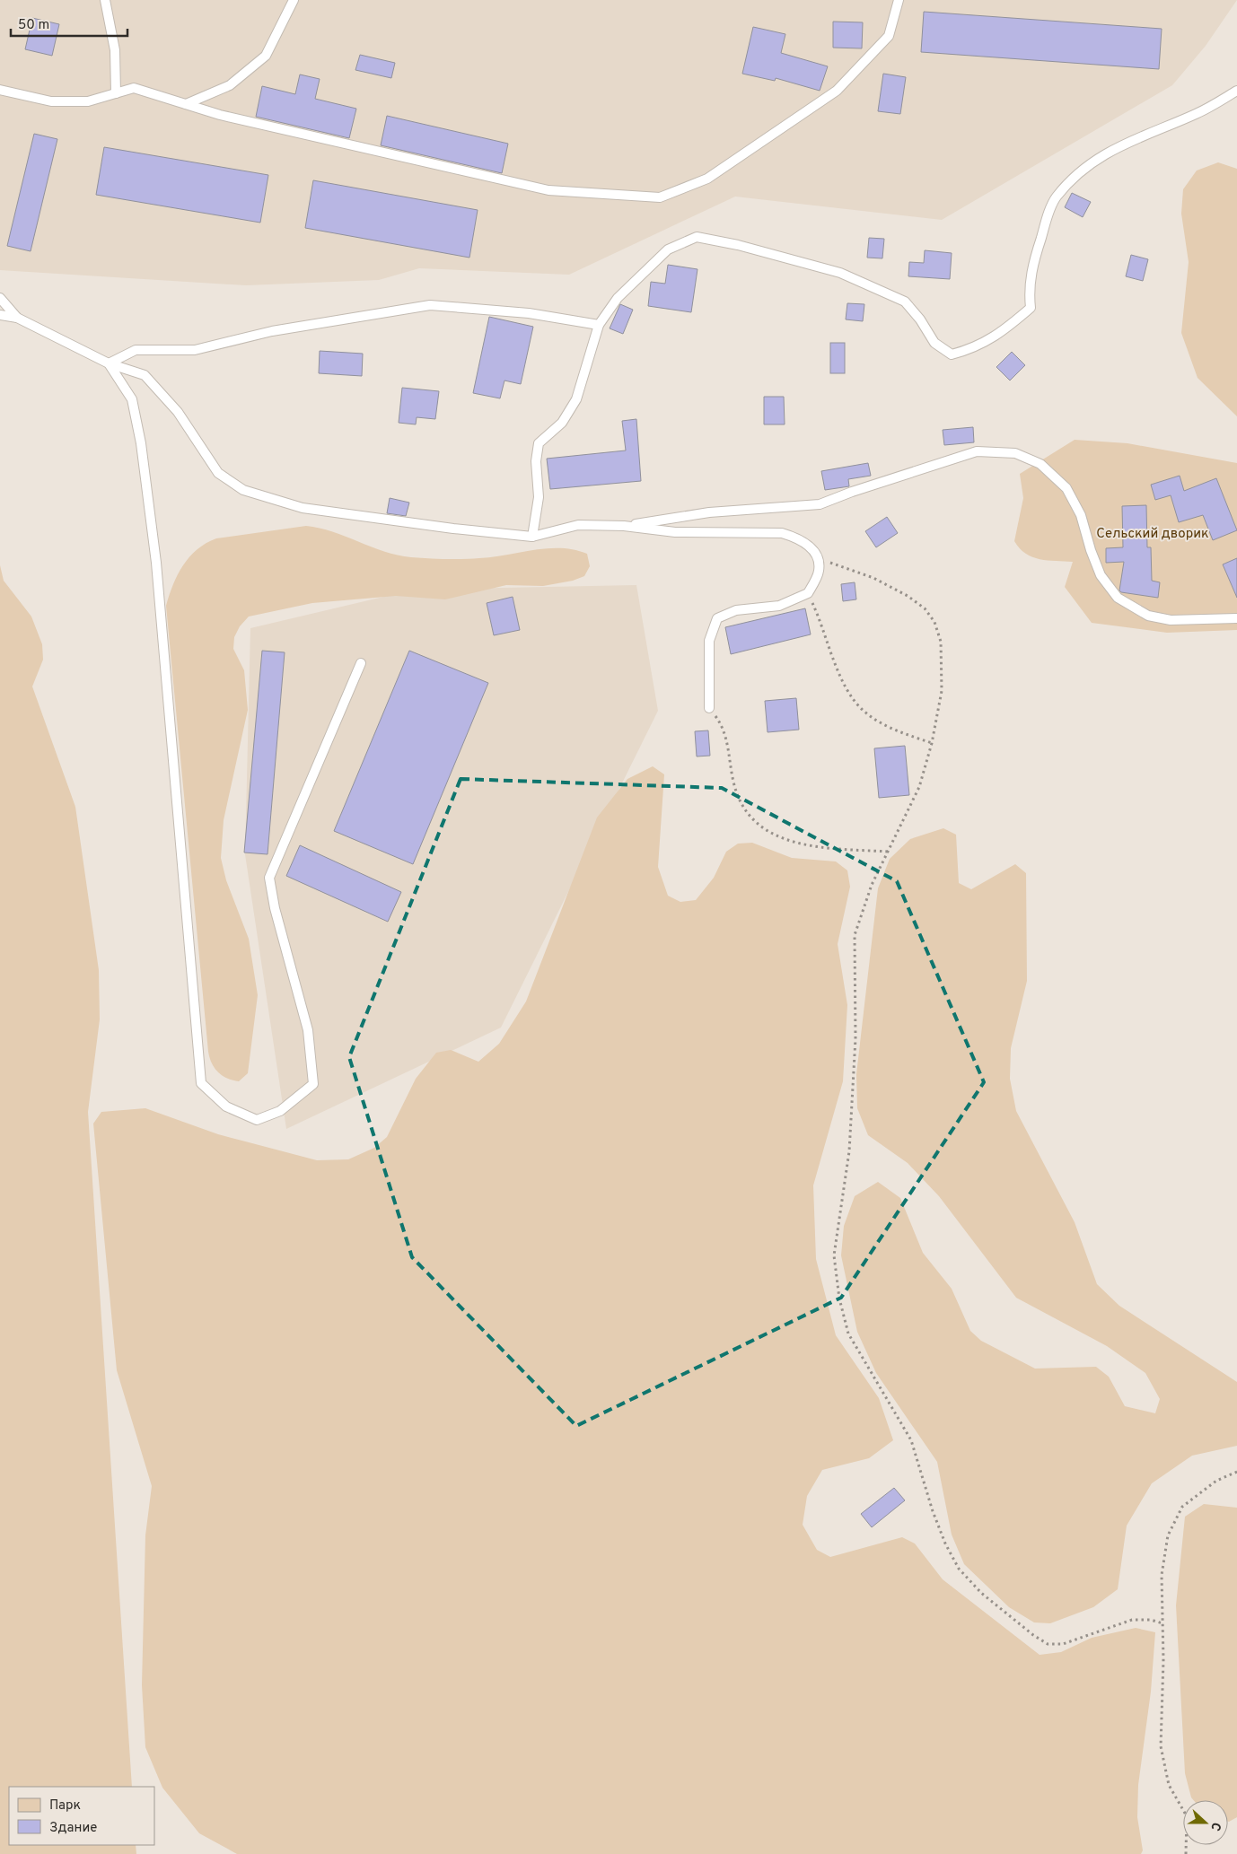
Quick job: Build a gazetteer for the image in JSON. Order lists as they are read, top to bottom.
{
  "parks": ["Сельский дворик"],
  "legend": ["Парк", "Здание"],
  "scale_bar": "50 m",
  "north": "right"
}
